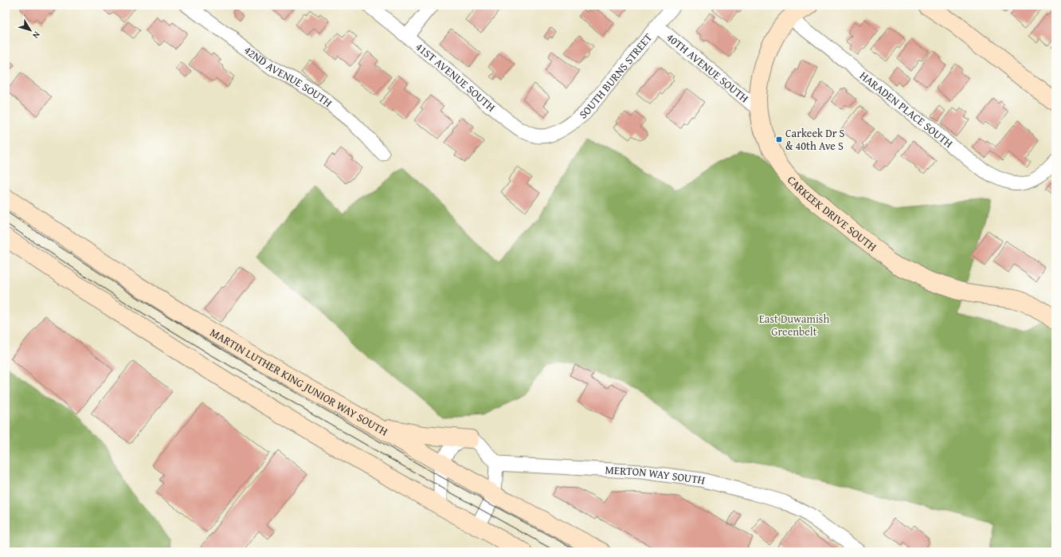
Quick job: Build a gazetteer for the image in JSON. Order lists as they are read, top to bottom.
{
  "streets": {
    "main road": ["CARKEEK DRIVE SOUTH", "MARTIN LUTHER KING JUNIOR WAY SOUTH"],
    "street": [
      "40TH AVENUE SOUTH",
      "SOUTH BURNS STREET",
      "42ND AVENUE SOUTH",
      "41ST AVENUE SOUTH",
      "HARADEN PLACE SOUTH",
      "MERTON WAY SOUTH"
    ]
  },
  "crossings": [
    ["40TH AVENUE SOUTH", "SOUTH BURNS STREET"],
    ["40TH AVENUE SOUTH", "CARKEEK DRIVE SOUTH"],
    ["SOUTH BURNS STREET", "41ST AVENUE SOUTH"],
    ["HARADEN PLACE SOUTH", "CARKEEK DRIVE SOUTH"]
  ],
  "parks": ["East Duwamish Greenbelt"],
  "places": {
    "transit": ["Carkeek Dr S & 40th Ave S"]
  },
  "north": "bottom right"
}
